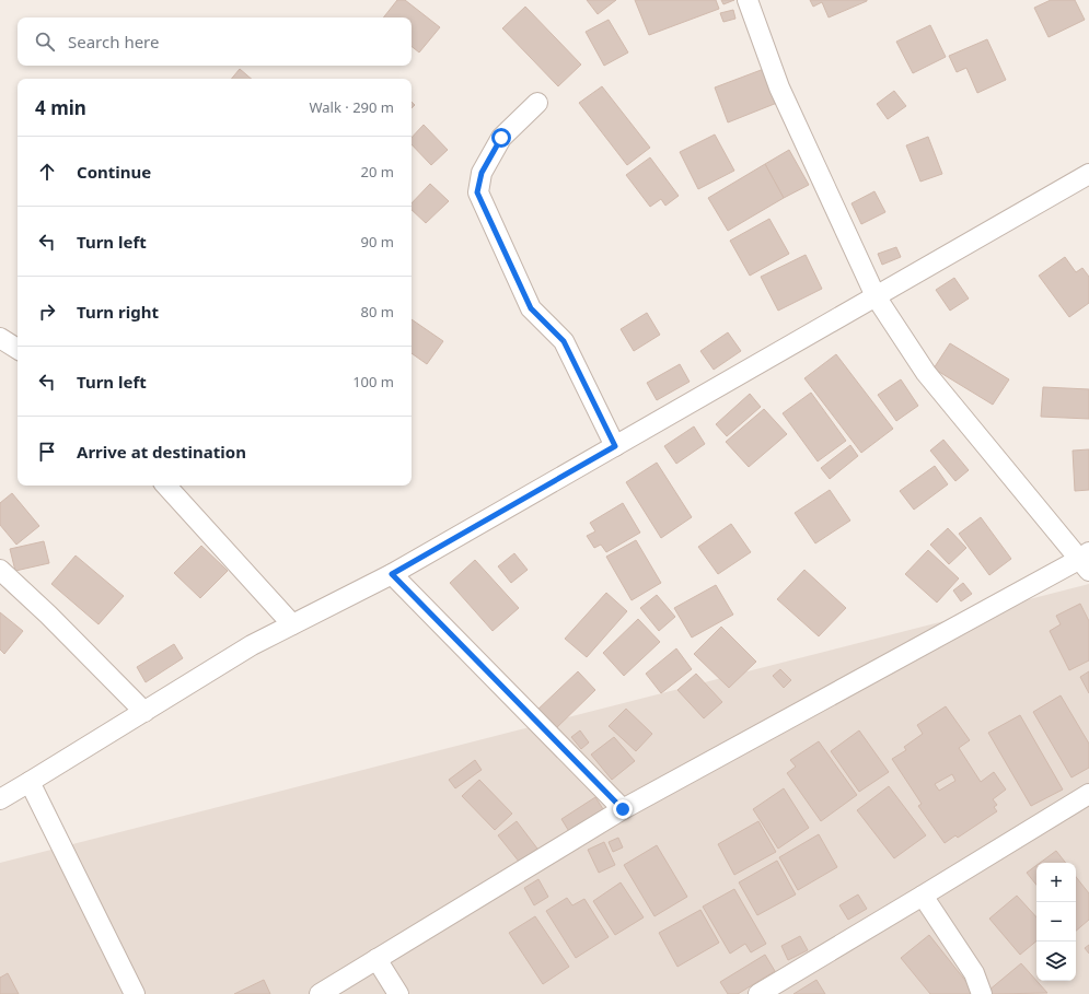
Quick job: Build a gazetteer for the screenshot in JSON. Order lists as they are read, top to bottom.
{
  "page": {
    "search": "Search here",
    "heading": ["4 min", "Walk · 290 m"],
    "list": [
      ["Continue", "20 m"],
      ["Turn left", "90 m"],
      ["Turn right", "80 m"],
      ["Turn left", "100 m"],
      "Arrive at destination"
    ],
    "map_buttons": ["+", "−"]
  }
}
